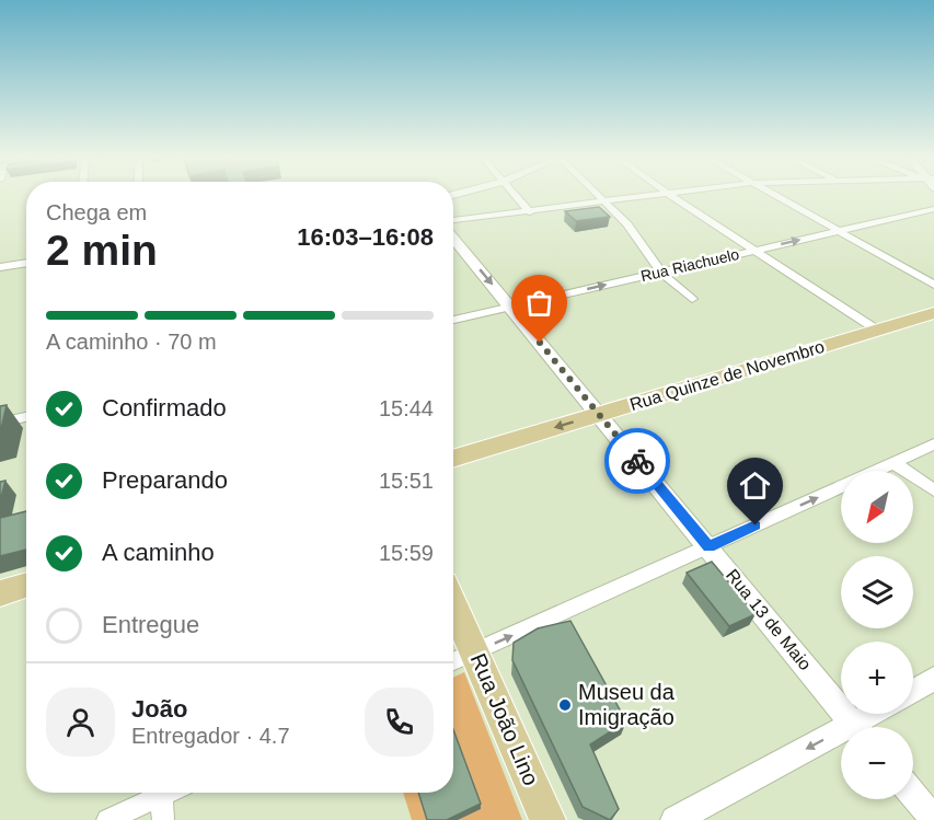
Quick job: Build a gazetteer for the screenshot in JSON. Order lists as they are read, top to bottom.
{
  "streets": {
    "main road": ["Rua Quinze de Novembro", "Rua João Lino"],
    "street": ["Rua Riachuelo", "Rua 13 de Maio"]
  },
  "crossings": [
    ["Rua Riachuelo", "Rua 13 de Maio"],
    ["Rua Quinze de Novembro", "Rua 13 de Maio"]
  ],
  "places": ["Museu da Imigração"],
  "north": "bottom left",
  "page": {
    "heading": ["2 min", "Chega em", "16:03–16:08"],
    "panel": ["João", "Entregador · 4.7"],
    "bar": "A caminho · 70 m",
    "list": [
      ["Confirmado", "15:44"],
      ["Preparando", "15:51"],
      ["A caminho", "15:59"],
      "Entregue"
    ],
    "map_buttons": ["+", "−"]
  }
}
